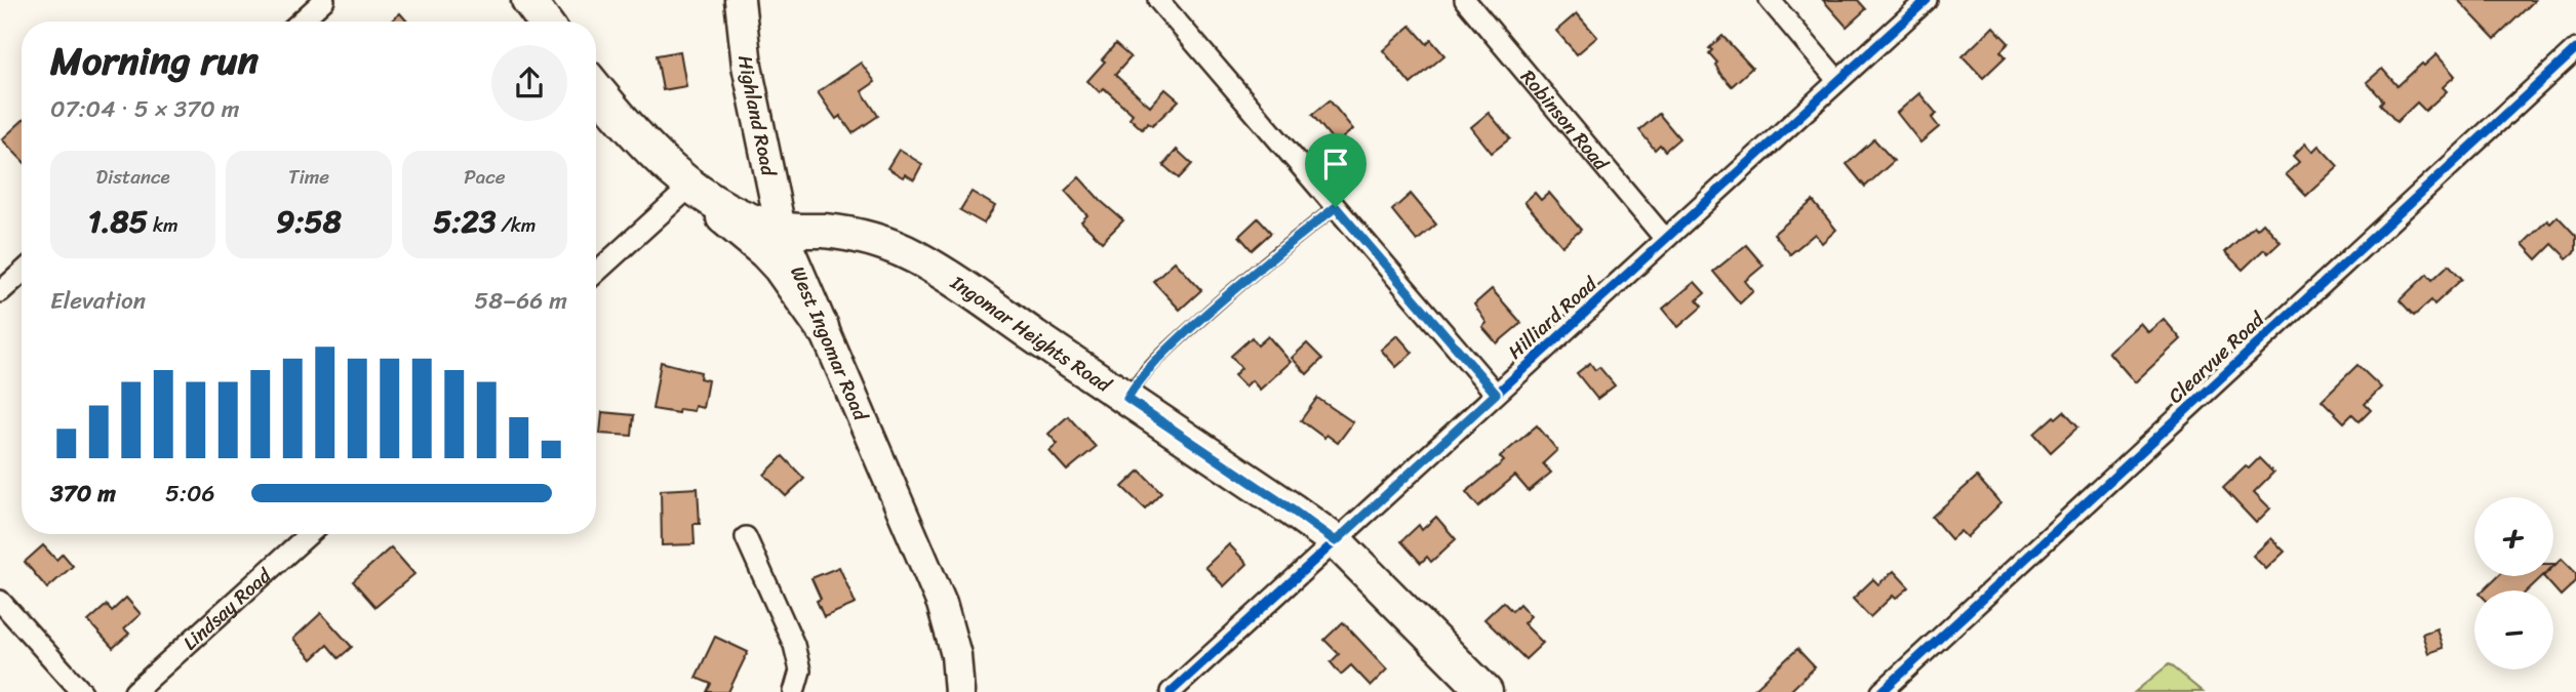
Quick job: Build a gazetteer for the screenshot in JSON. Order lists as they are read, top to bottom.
{
  "streets": {
    "main road": ["Ingomar Heights Road"],
    "street": [
      "Highland Road",
      "Robinson Road",
      "Hilliard Road",
      "West Ingomar Road",
      "Clearvue Road",
      "Lindsay Road"
    ]
  },
  "crossings": [
    ["Highland Road", "Ingomar Heights Road"],
    ["Highland Road", "West Ingomar Road"],
    ["Robinson Road", "Hilliard Road"],
    ["Hilliard Road", "Ingomar Heights Road"],
    ["Ingomar Heights Road", "West Ingomar Road"]
  ],
  "page": {
    "heading": ["Morning run", "07:04 · 5 × 370 m"],
    "stats": [
      ["Distance", "1.85 km"],
      ["Time", "9:58"],
      ["Pace", "5:23 /km"]
    ],
    "chart": ["Elevation", "58–66 m"],
    "list": [
      {
        "name": "370 m",
        "note": "5:06"
      }
    ],
    "map_buttons": ["+", "−"]
  }
}
